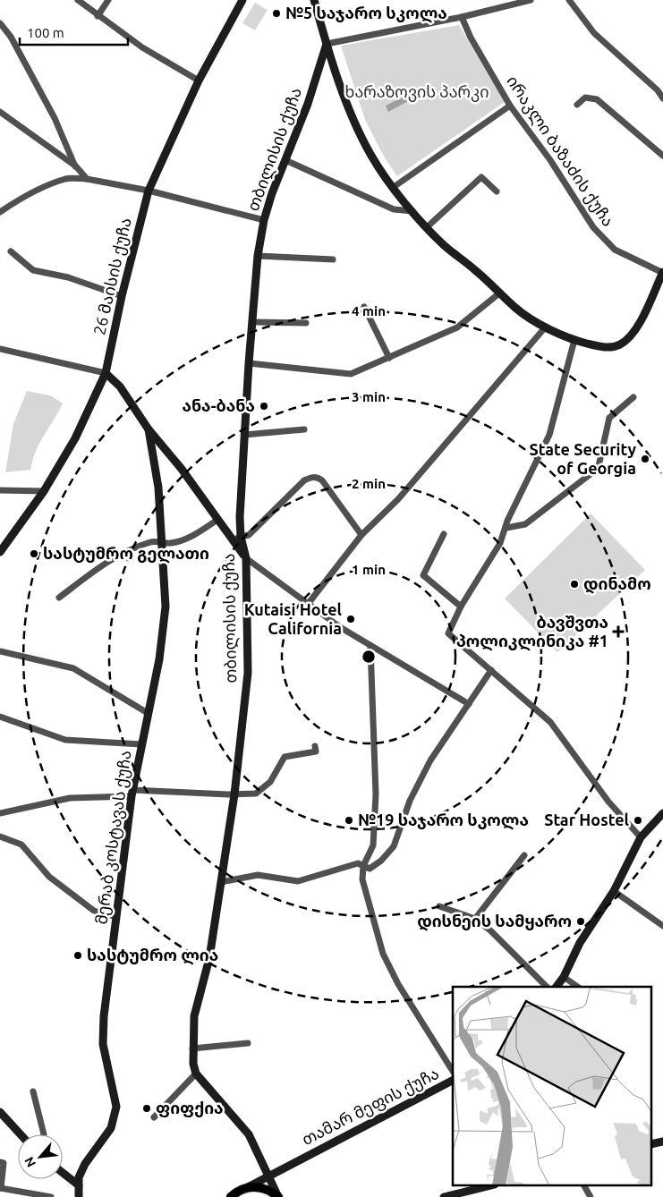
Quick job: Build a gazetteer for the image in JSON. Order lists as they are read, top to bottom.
{
  "streets": {
    "street": [
      "თბილისის ქუჩა",
      "ირაკლი ბაზაძის ქუჩა",
      "26 მაისის ქუჩა",
      "მერაბ კოსტავას ქუჩა",
      "თამარ მეფის ქუჩა"
    ]
  },
  "crossings": [
    ["თბილისის ქუჩა", "თამარ მეფის ქუჩა"]
  ],
  "parks": ["ხარაზოვის პარკი"],
  "places": {
    "other": [
      "№5 საჯარო სკოლა",
      "ანა-ბანა",
      "State Security of Georgia",
      "სასტუმრო გელათი",
      "დინამო",
      "Kutaisi Hotel California",
      "№19 საჯარო სკოლა",
      "Star Hostel",
      "დისნეის სამყარო",
      "სასტუმრო ლია",
      "ფიფქია"
    ],
    "health": ["ბავშვთა პოლიკლინიკა #1"]
  },
  "scale_bar": "100 m",
  "north": "bottom left",
  "rings": [
    "4 min",
    "3 min",
    "2 min",
    "1 min"
  ]
}
